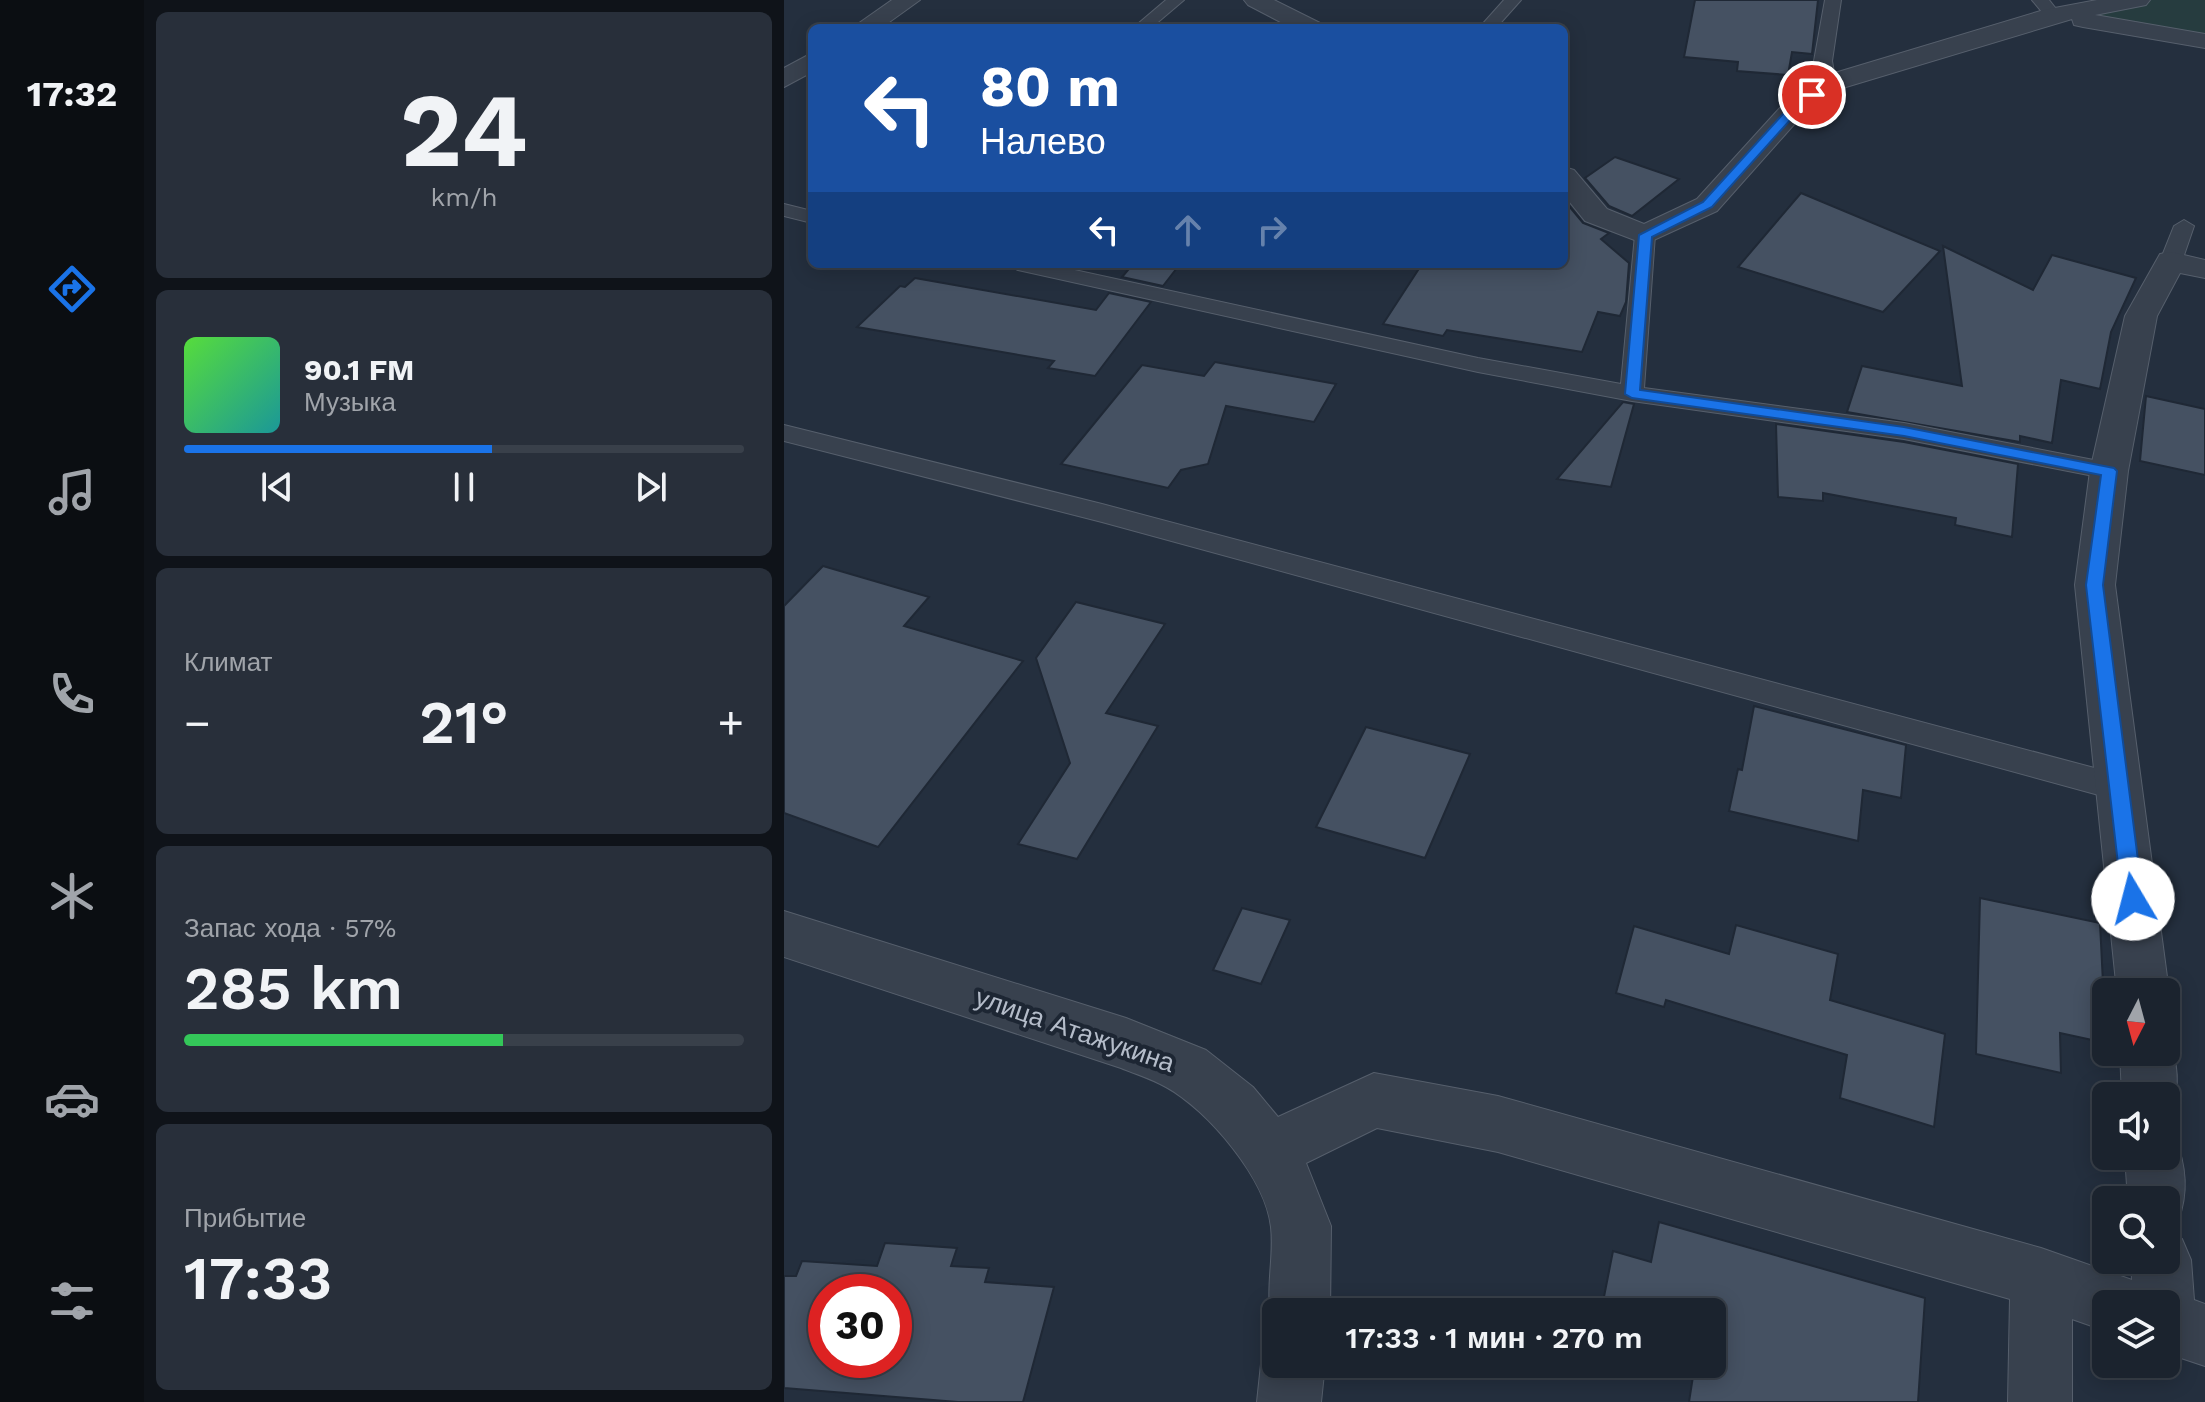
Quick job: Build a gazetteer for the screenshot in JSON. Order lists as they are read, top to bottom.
{
  "streets": {
    "street": ["улица Атажукина"]
  },
  "north": "bottom",
  "page": {
    "tabs": "17:32",
    "tile": [
      ["24", "km/h"],
      "Климат",
      ["Запас хода · 57%", "285 km"],
      ["Прибытие", "17:33"]
    ],
    "turn": ["80 m", "Налево"],
    "song": ["90.1 FM", "Музыка"],
    "heat": ["−", "21°", "+"],
    "limit": "30",
    "trip": "17:33 · 1 мин · 270 m"
  }
}
